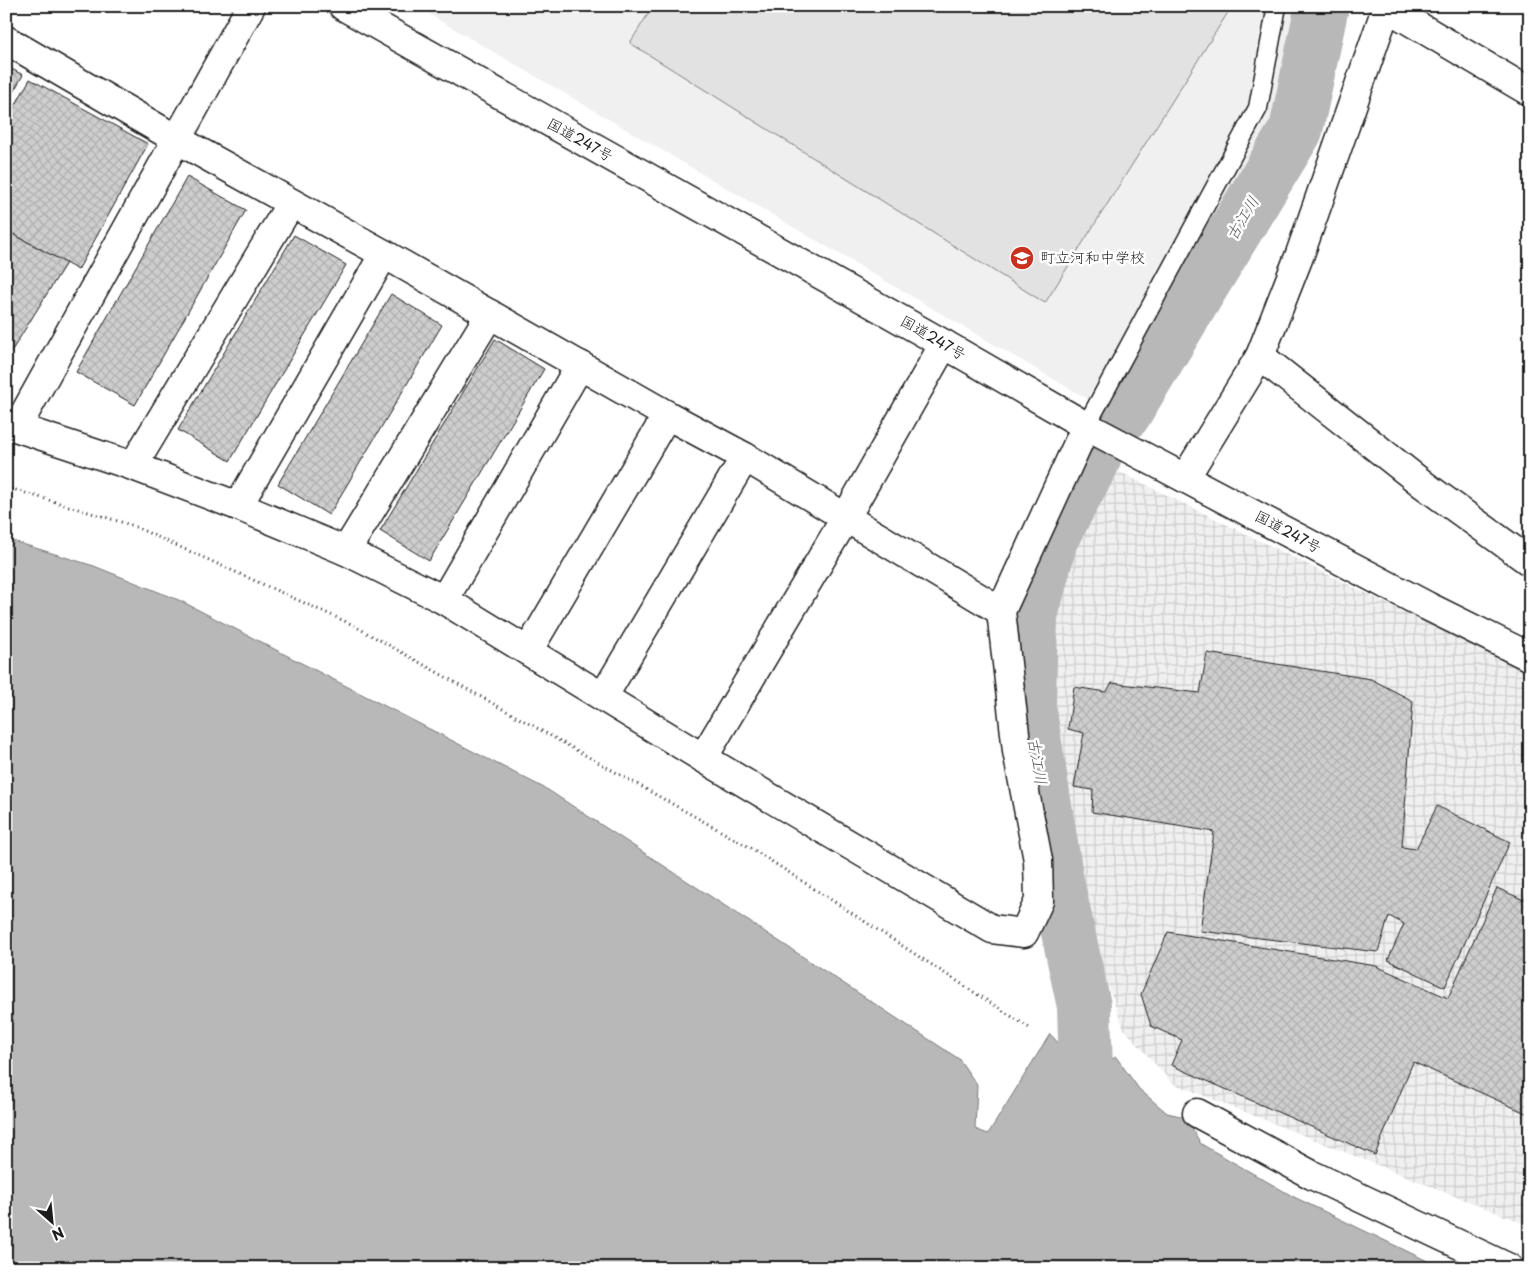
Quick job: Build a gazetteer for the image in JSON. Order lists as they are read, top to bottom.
{
  "streets": {
    "main road": ["国道247号"]
  },
  "water": ["古江川"],
  "places": {
    "school or university": ["町立河和中学校"]
  },
  "north": "bottom right"
}
